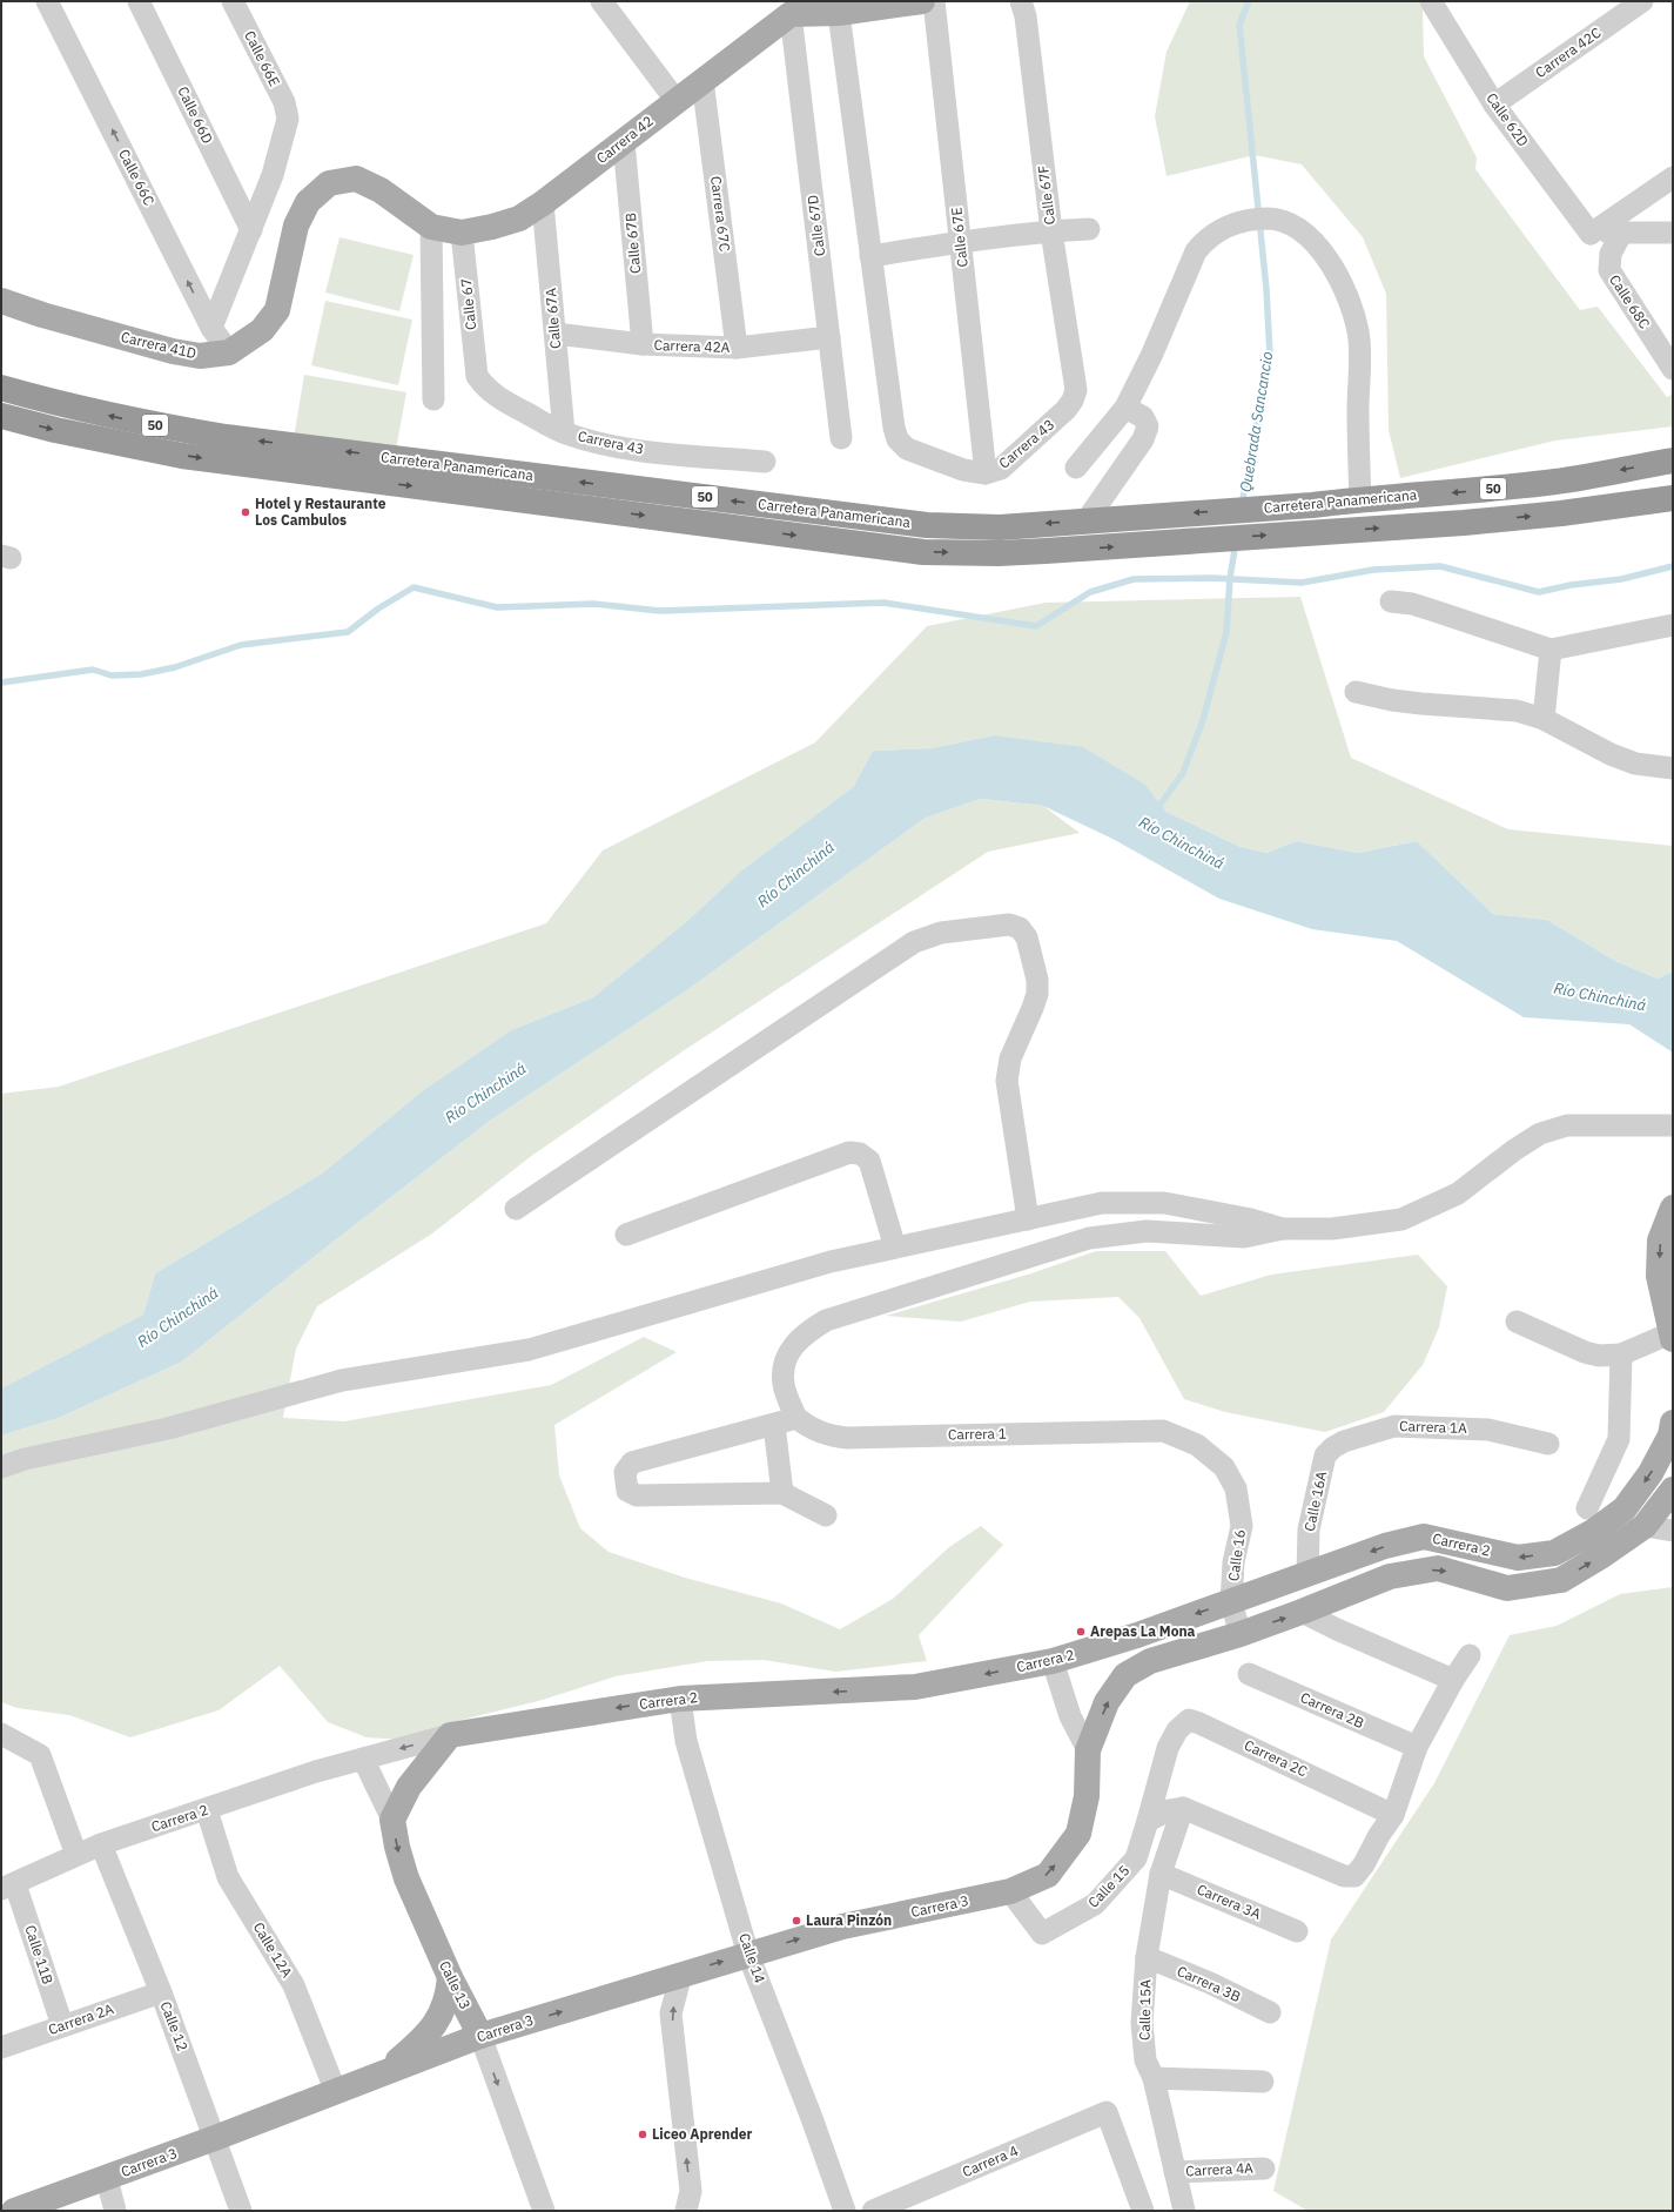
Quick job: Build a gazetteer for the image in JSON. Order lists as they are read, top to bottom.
{
  "streets": {
    "highway": ["50", "Carretera Panamericana"],
    "main road": [
      "Carrera 42",
      "Carrera 41D",
      "Carrera 2",
      "Carrera 3",
      "Calle 13"
    ],
    "street": [
      "Carrera 42C",
      "Calle 66E",
      "Calle 66D",
      "Calle 62D",
      "Calle 66C",
      "Calle 67F",
      "Carrera 67C",
      "Calle 67D",
      "Calle 67E",
      "Calle 67B",
      "Calle 68C",
      "Calle 67",
      "Calle 67A",
      "Carrera 42A",
      "Carrera 43",
      "Carrera 1A",
      "Carrera 1",
      "Calle 16A",
      "Calle 16",
      "Carrera 2B",
      "Carrera 2C",
      "Calle 15",
      "Carrera 3A",
      "Calle 12A",
      "Calle 11B",
      "Calle 14",
      "Carrera 3B",
      "Calle 15A",
      "Carrera 2A",
      "Calle 12",
      "Carrera 4",
      "Carrera 4A"
    ]
  },
  "crossings": [
    ["Carrera 42C", "Calle 62D"],
    ["Calle 66E", "Calle 66D"],
    ["Carrera 42", "Carrera 67C"],
    ["Carrera 42", "Calle 67D"],
    ["Carrera 42", "Calle 67B"],
    ["Carrera 42", "Calle 67"],
    ["Carrera 42", "Calle 67A"],
    ["Carrera 42", "Carrera 41D"],
    ["Calle 66C", "Carrera 41D"],
    ["Calle 67F", "Carrera 43"],
    ["Carrera 67C", "Carrera 42A"],
    ["Calle 67D", "Carrera 42A"],
    ["Calle 67E", "Carrera 43"],
    ["Calle 67B", "Carrera 42A"],
    ["Calle 67", "Carrera 43"],
    ["Calle 67A", "Carrera 42A"],
    ["Calle 67A", "Carrera 43"],
    ["Carrera 1A", "Calle 16A"],
    ["Carrera 1", "Calle 16"],
    ["Calle 16A", "Carrera 2"],
    ["Carrera 2", "Calle 16"],
    ["Carrera 2", "Calle 12A"],
    ["Carrera 2", "Calle 11B"],
    ["Carrera 2", "Calle 14"],
    ["Carrera 2", "Calle 12"],
    ["Carrera 2C", "Calle 15"],
    ["Calle 15", "Carrera 3"],
    ["Carrera 3A", "Calle 15A"],
    ["Carrera 3", "Calle 12A"],
    ["Carrera 3", "Calle 14"],
    ["Carrera 3", "Calle 13"],
    ["Carrera 3", "Calle 12"],
    ["Calle 11B", "Carrera 2A"],
    ["Carrera 3B", "Calle 15A"],
    ["Calle 15A", "Carrera 4A"],
    ["Carrera 2A", "Calle 12"]
  ],
  "one_way": ["Calle 66C", "Carrera 3", "Calle 13"],
  "water": ["Quebrada Sancancio", "Río Chinchiná"],
  "places": [
    "Hotel y Restaurante Los Cambulos",
    "Arepas La Mona",
    "Laura Pinzón",
    "Liceo Aprender"
  ]
}
